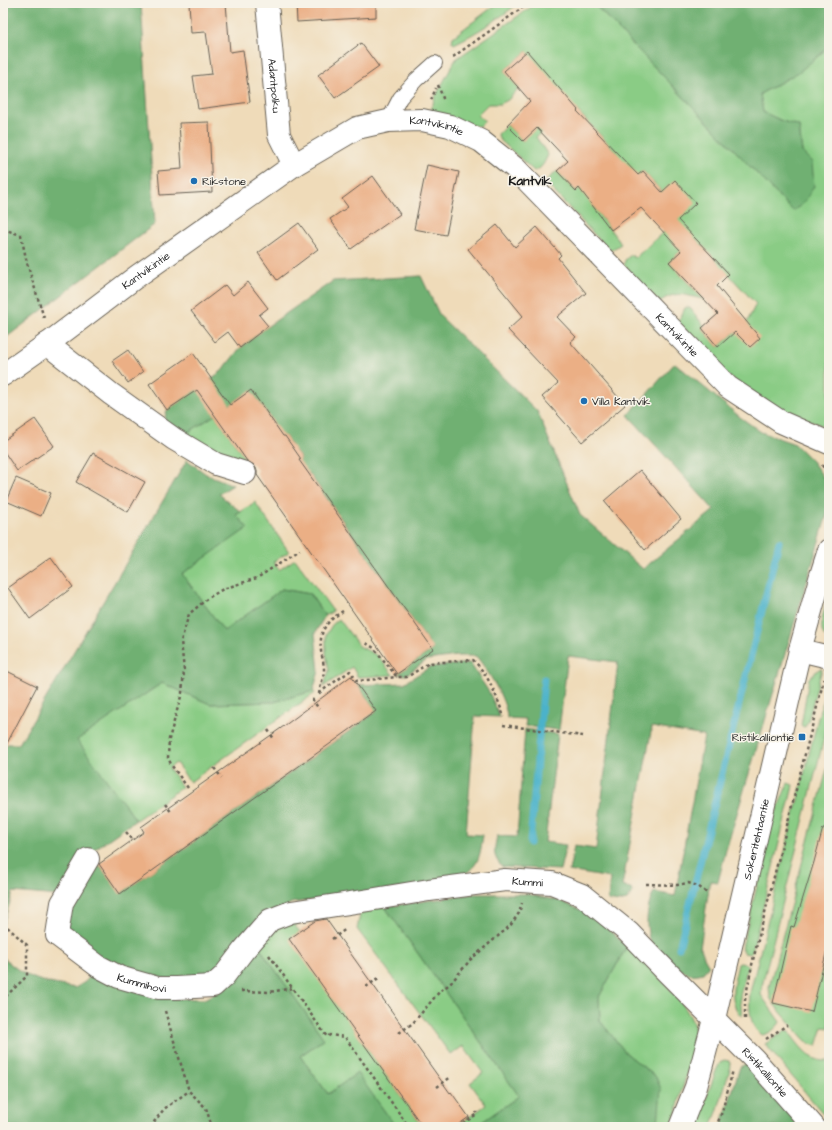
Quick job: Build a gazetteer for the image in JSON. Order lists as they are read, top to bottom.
{
  "streets": {
    "street": [
      "Adantpolku",
      "Kantvikintie",
      "Sokeritehtaantie",
      "Kummi",
      "Kummihovi",
      "Ristikalliontie"
    ]
  },
  "crossings": [
    ["Adantpolku", "Kantvikintie"],
    ["Sokeritehtaantie", "Kummi"],
    ["Sokeritehtaantie", "Ristikalliontie"],
    ["Kummi", "Ristikalliontie"]
  ],
  "districts": ["Kantvik"],
  "places": {
    "other": ["Rikstone", "Villa Kantvik"],
    "transit": ["Ristikalliontie"]
  }
}
